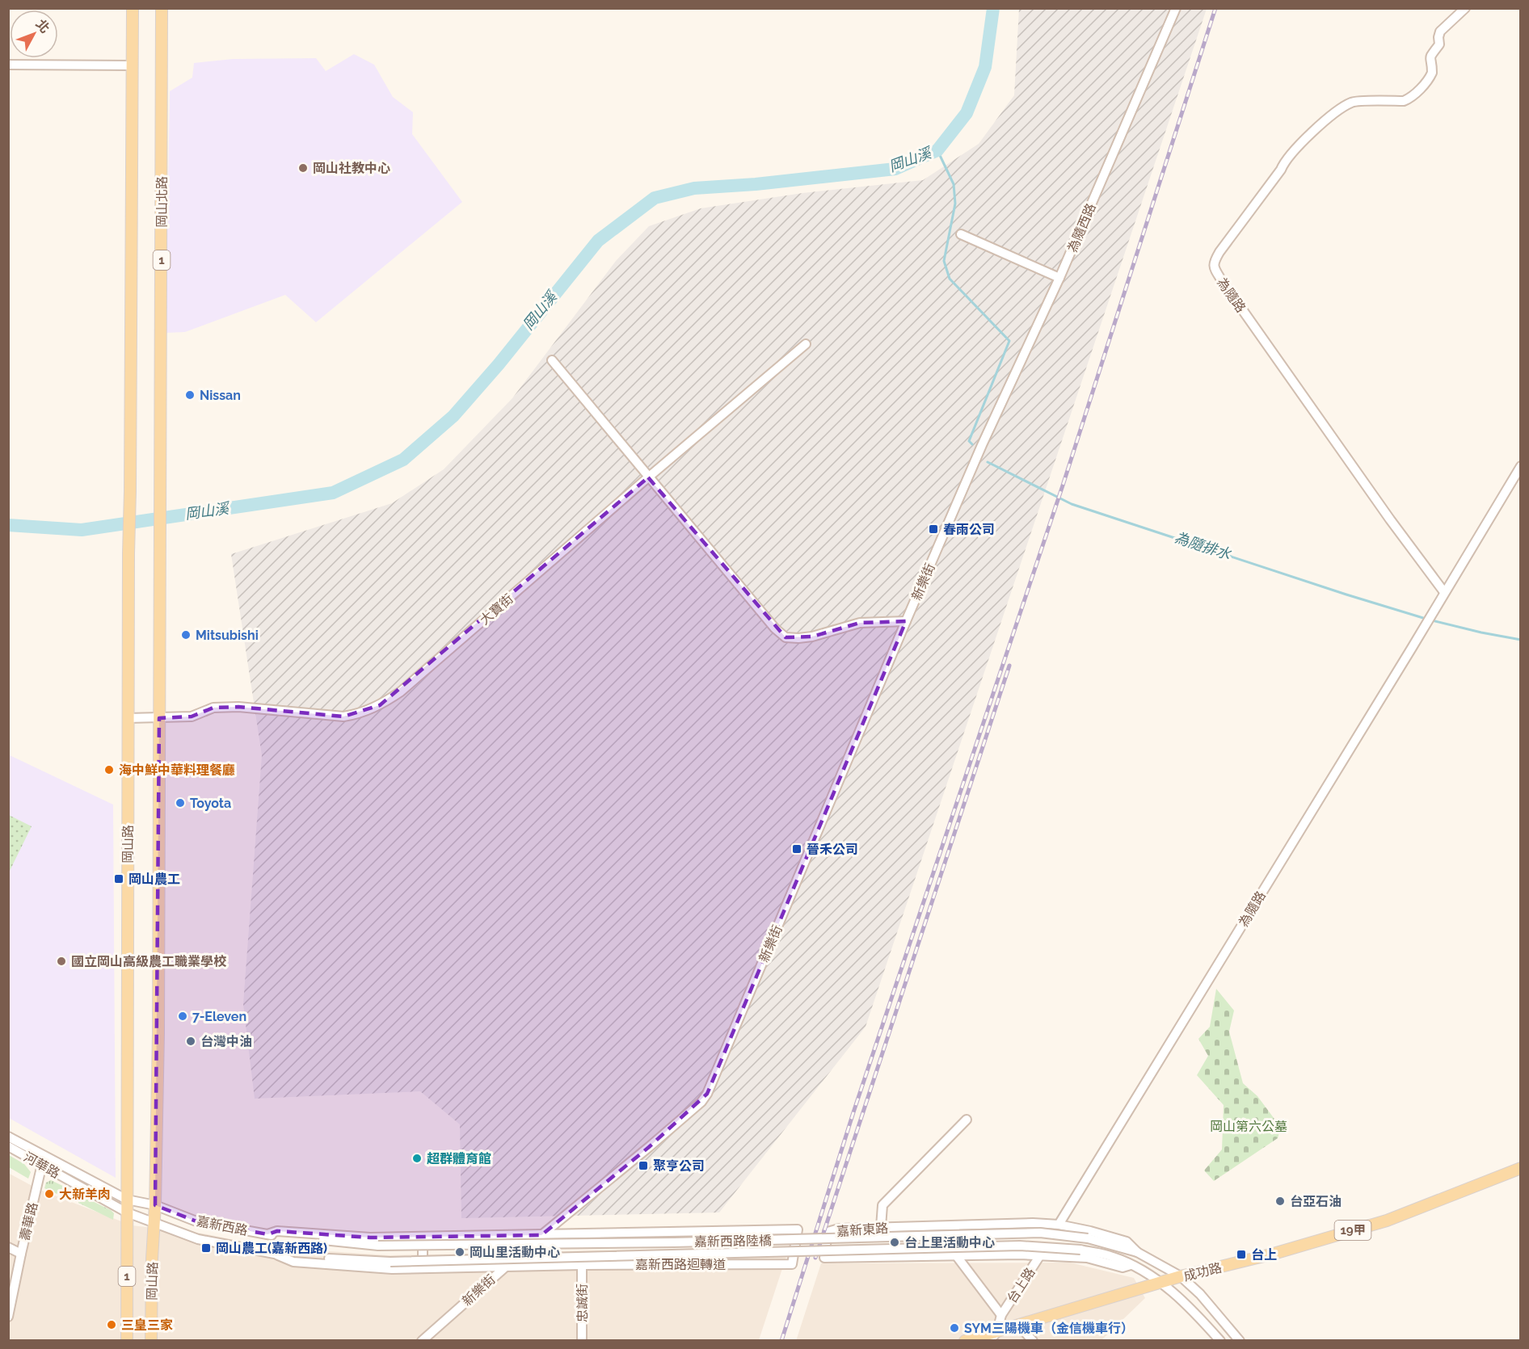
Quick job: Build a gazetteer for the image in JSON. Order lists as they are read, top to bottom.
{
  "streets": {
    "main road": [
      "岡山北路",
      "1",
      "岡山路",
      "19甲",
      "成功路"
    ],
    "street": [
      "為隨西路",
      "為隨路",
      "新樂街",
      "大寶街",
      "河華路",
      "壽華路",
      "嘉新西路",
      "嘉新東路",
      "嘉新西路陸橋",
      "嘉新西路迴轉道",
      "台上路",
      "忠誠街"
    ]
  },
  "crossings": [
    ["岡山北路", "1"],
    ["岡山北路", "大寶街"],
    ["為隨西路", "新樂街"],
    ["1", "大寶街"],
    ["1", "岡山路"],
    ["1", "河華路"],
    ["1", "嘉新西路"],
    ["為隨路", "嘉新東路"],
    ["新樂街", "嘉新西路迴轉道"],
    ["大寶街", "岡山路"],
    ["岡山路", "河華路"],
    ["岡山路", "嘉新西路"],
    ["河華路", "壽華路"],
    ["河華路", "嘉新西路"],
    ["嘉新西路", "嘉新西路陸橋"],
    ["嘉新西路", "嘉新西路迴轉道"],
    ["嘉新東路", "嘉新西路陸橋"],
    ["嘉新東路", "成功路"],
    ["嘉新東路", "台上路"],
    ["嘉新西路迴轉道", "忠誠街"],
    ["成功路", "台上路"]
  ],
  "water": ["岡山溪", "為隨排水"],
  "parks": ["岡山第六公墓"],
  "places": {
    "other": [
      "岡山社教中心",
      "Nissan",
      "Mitsubishi",
      "海中鮮中華料理餐廳",
      "Toyota",
      "國立岡山高級農工職業學校",
      "7-Eleven",
      "台灣中油",
      "超群體育館",
      "大新羊肉",
      "台亞石油",
      "台上里活動中心",
      "岡山里活動中心",
      "三皇三家",
      "SYM三陽機車（金信機車行）"
    ],
    "transit": [
      "春雨公司",
      "晉禾公司",
      "岡山農工",
      "聚亨公司",
      "岡山農工(嘉新西路)",
      "台上"
    ]
  },
  "north": "top right"
}
